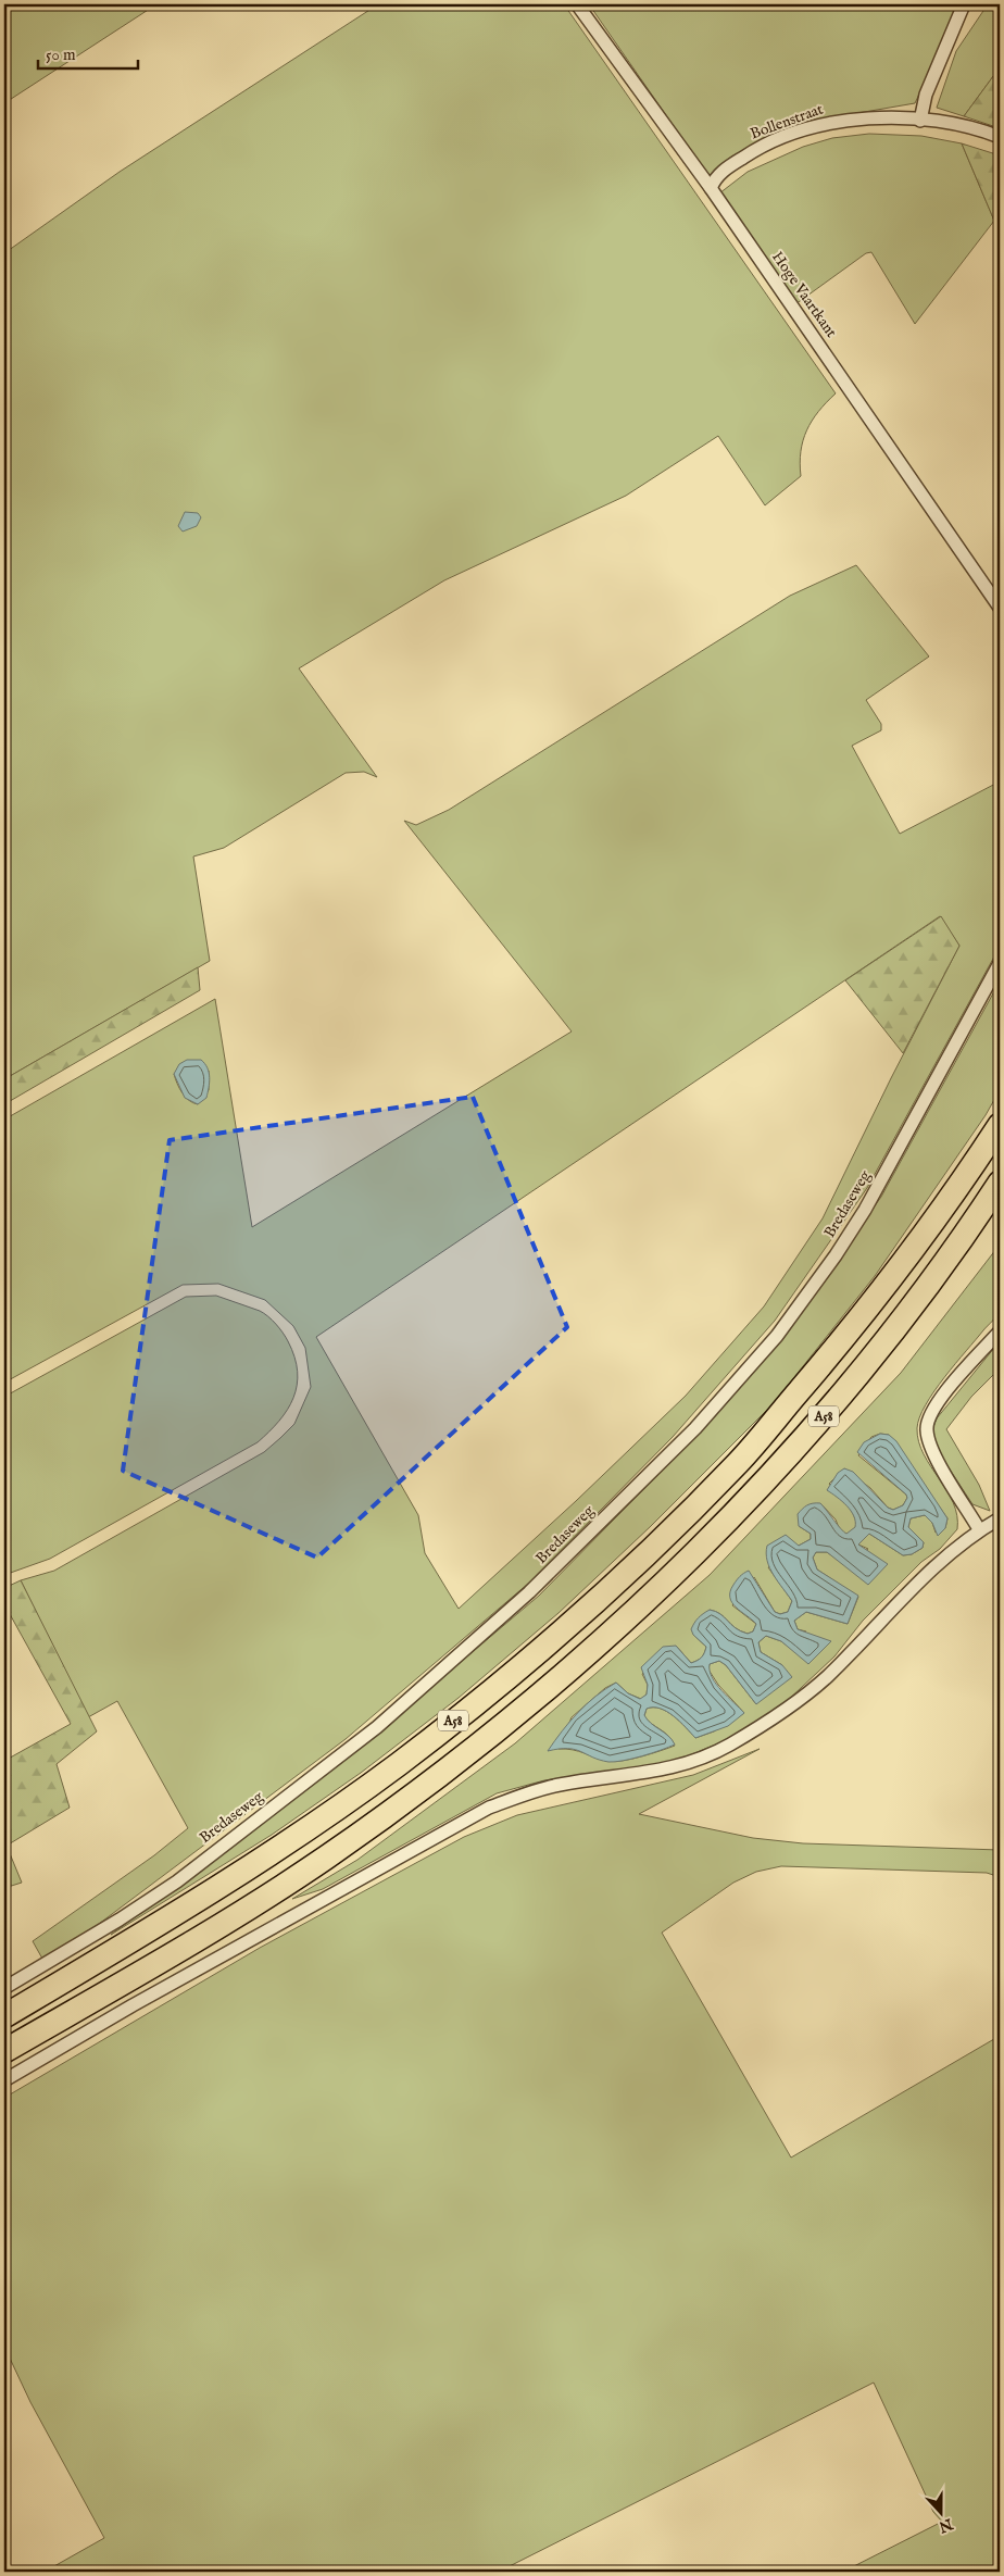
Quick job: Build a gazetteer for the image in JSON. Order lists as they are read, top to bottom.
{
  "streets": {
    "highway": ["A58"],
    "street": ["Bollenstraat", "Hoge Vaartkant", "Bredaseweg"]
  },
  "crossings": [
    ["Bollenstraat", "Hoge Vaartkant"]
  ],
  "scale_bar": "50 m",
  "north": "bottom"
}
